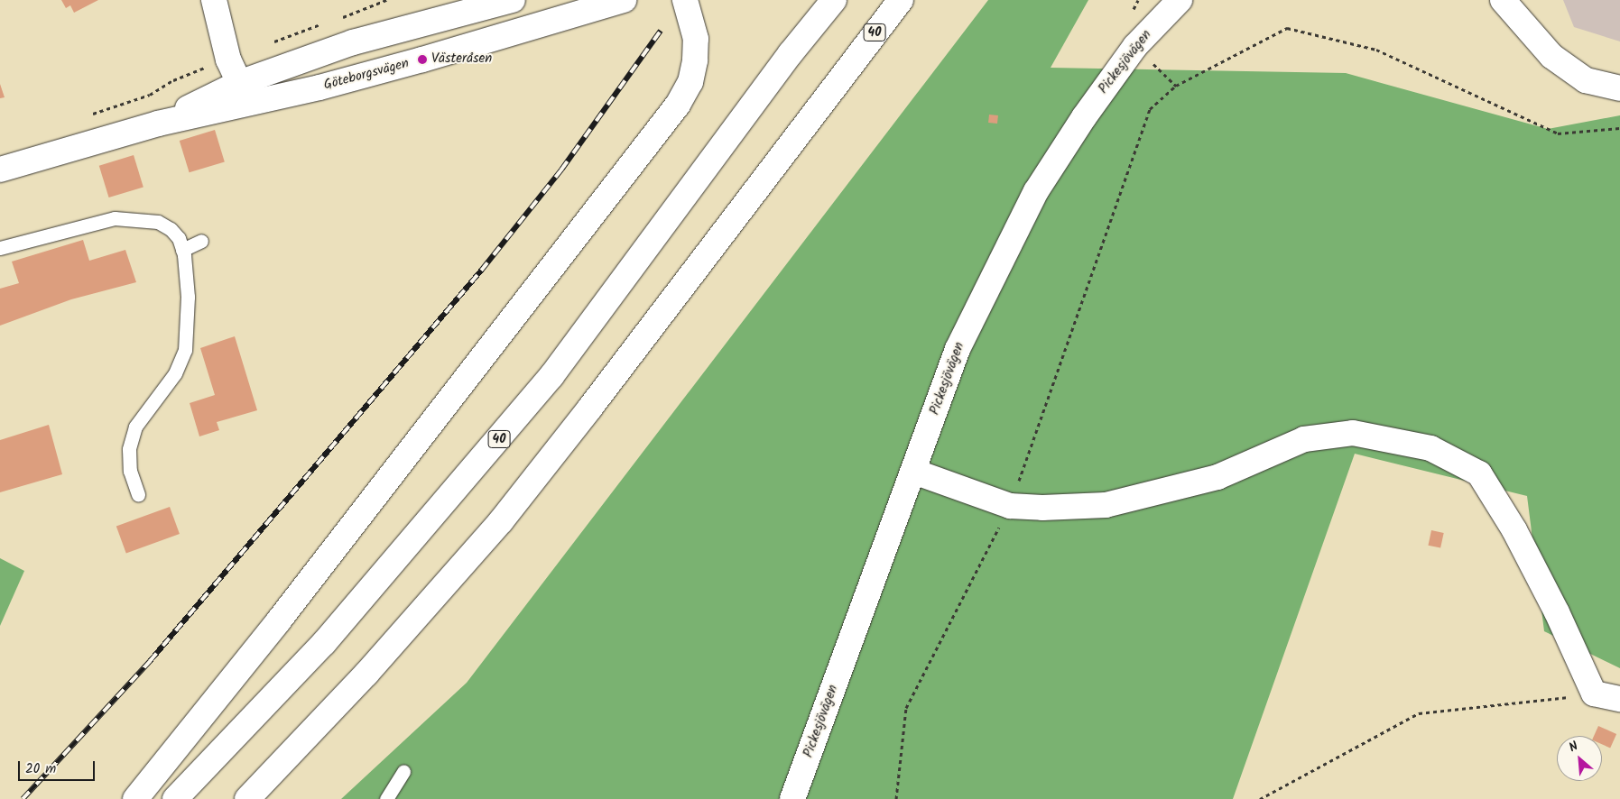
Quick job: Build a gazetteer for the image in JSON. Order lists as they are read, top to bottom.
{
  "streets": {
    "main road": ["40", "Pickesjövägen", "Göteborgsvägen"]
  },
  "places": ["Västeråsen"],
  "scale_bar": "20 m",
  "north": "top left"
}
